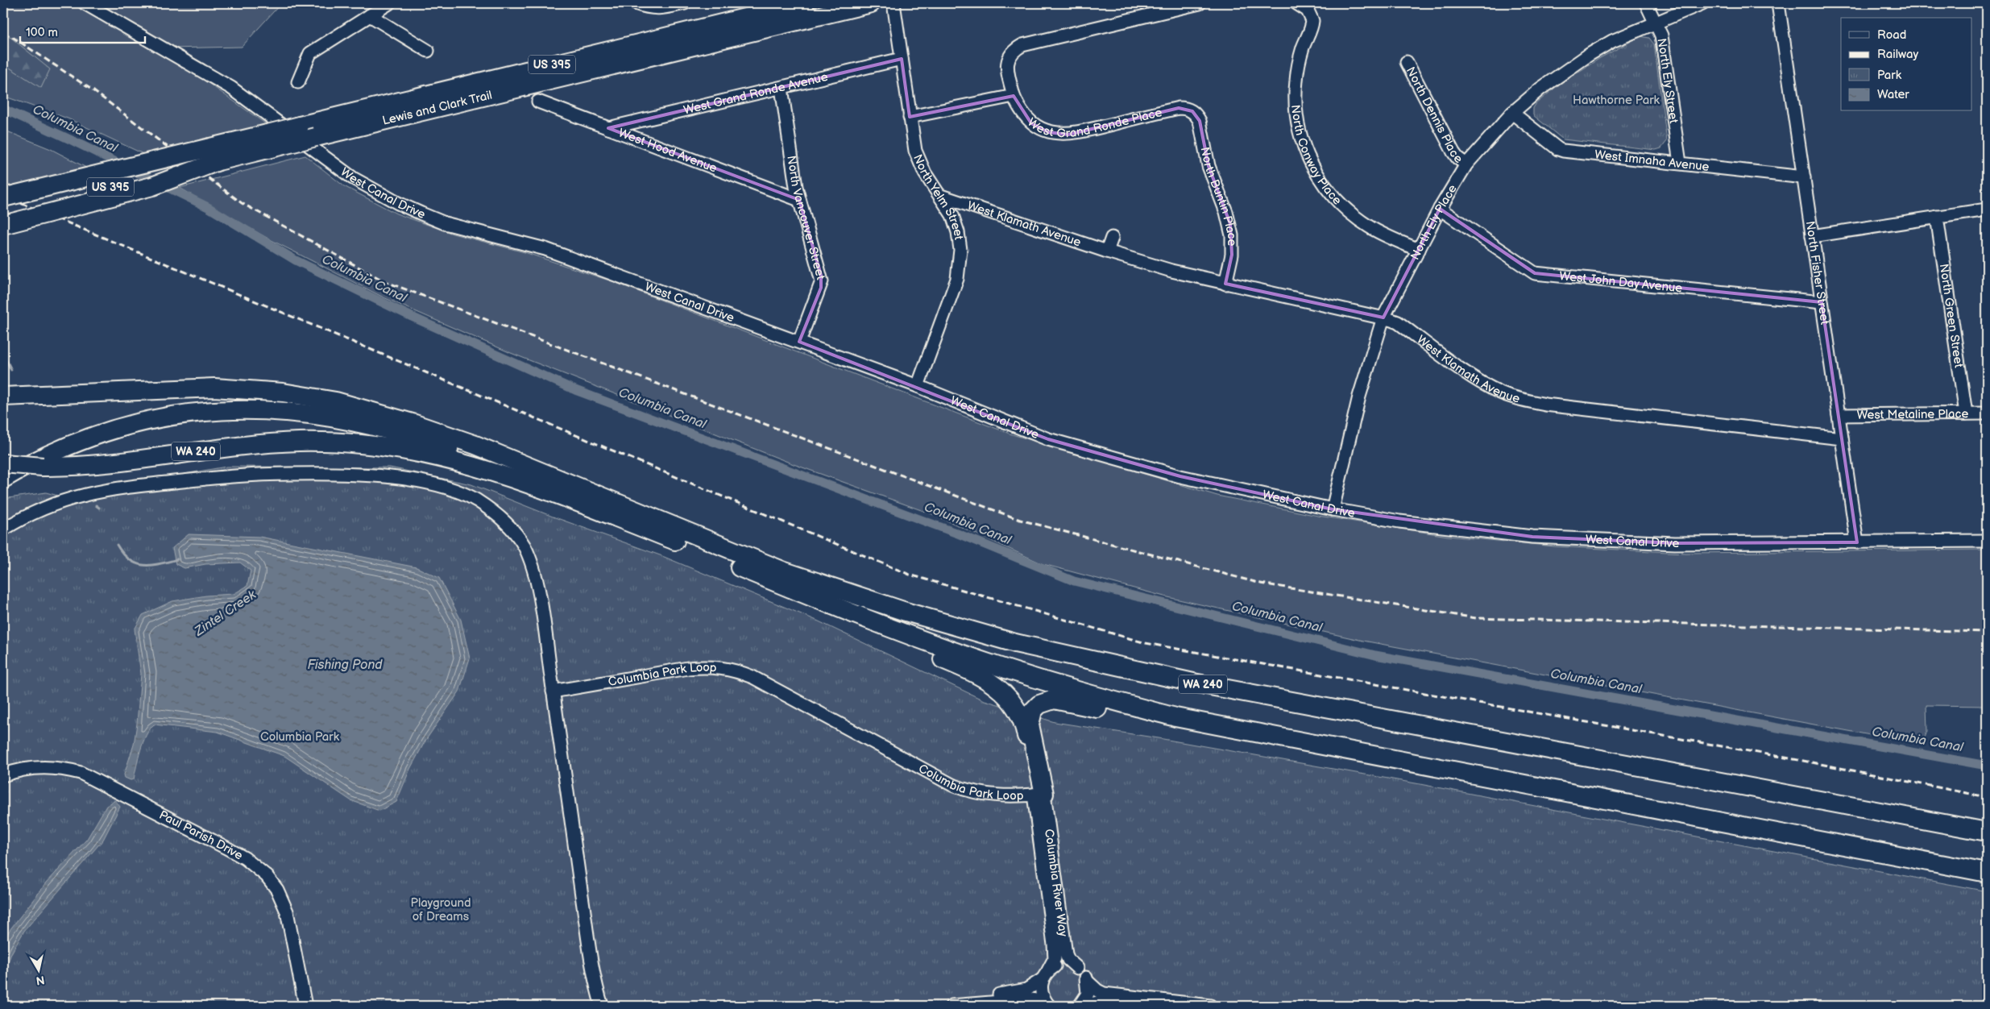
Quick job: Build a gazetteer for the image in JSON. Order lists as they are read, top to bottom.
{
  "streets": {
    "highway": ["US 395", "Lewis and Clark Trail", "WA 240"],
    "street": [
      "North Ely Street",
      "West Grand Ronde Avenue",
      "West Grand Ronde Place",
      "North Dennis Place",
      "West Hood Avenue",
      "North Conway Place",
      "West Imnaha Avenue",
      "West Canal Drive",
      "North Buntin Place",
      "North Yelm Street",
      "North Vancouver Street",
      "North Ely Place",
      "West Klamath Avenue",
      "North Fisher Street",
      "West John Day Avenue",
      "North Green Street",
      "West Metaline Place",
      "Columbia Park Loop",
      "Paul Parish Drive",
      "Columbia River Way"
    ]
  },
  "crossings": [
    ["North Ely Street", "West Imnaha Avenue"],
    ["North Ely Street", "North Ely Place"],
    ["West Grand Ronde Avenue", "West Hood Avenue"],
    ["West Grand Ronde Avenue", "North Yelm Street"],
    ["West Grand Ronde Avenue", "North Vancouver Street"],
    ["West Grand Ronde Place", "North Buntin Place"],
    ["North Dennis Place", "North Ely Place"],
    ["West Hood Avenue", "North Vancouver Street"],
    ["North Conway Place", "North Ely Place"],
    ["West Imnaha Avenue", "North Ely Place"],
    ["West Imnaha Avenue", "North Fisher Street"],
    ["West Canal Drive", "North Yelm Street"],
    ["West Canal Drive", "North Vancouver Street"],
    ["West Canal Drive", "North Ely Place"],
    ["West Canal Drive", "North Fisher Street"],
    ["North Buntin Place", "West Klamath Avenue"],
    ["North Yelm Street", "West Klamath Avenue"],
    ["North Ely Place", "West Klamath Avenue"],
    ["North Ely Place", "West John Day Avenue"],
    ["West Klamath Avenue", "North Fisher Street"],
    ["North Fisher Street", "West John Day Avenue"],
    ["North Fisher Street", "West Metaline Place"],
    ["North Green Street", "West Metaline Place"],
    ["Columbia Park Loop", "Columbia River Way"]
  ],
  "water": ["Columbia Canal", "Zintel Creek", "Fishing Pond"],
  "parks": ["Hawthorne Park", "Columbia Park", "Playground of Dreams"],
  "legend": [
    "Road",
    "Railway",
    "Park",
    "Water"
  ],
  "scale_bar": "100 m",
  "north": "bottom"
}
